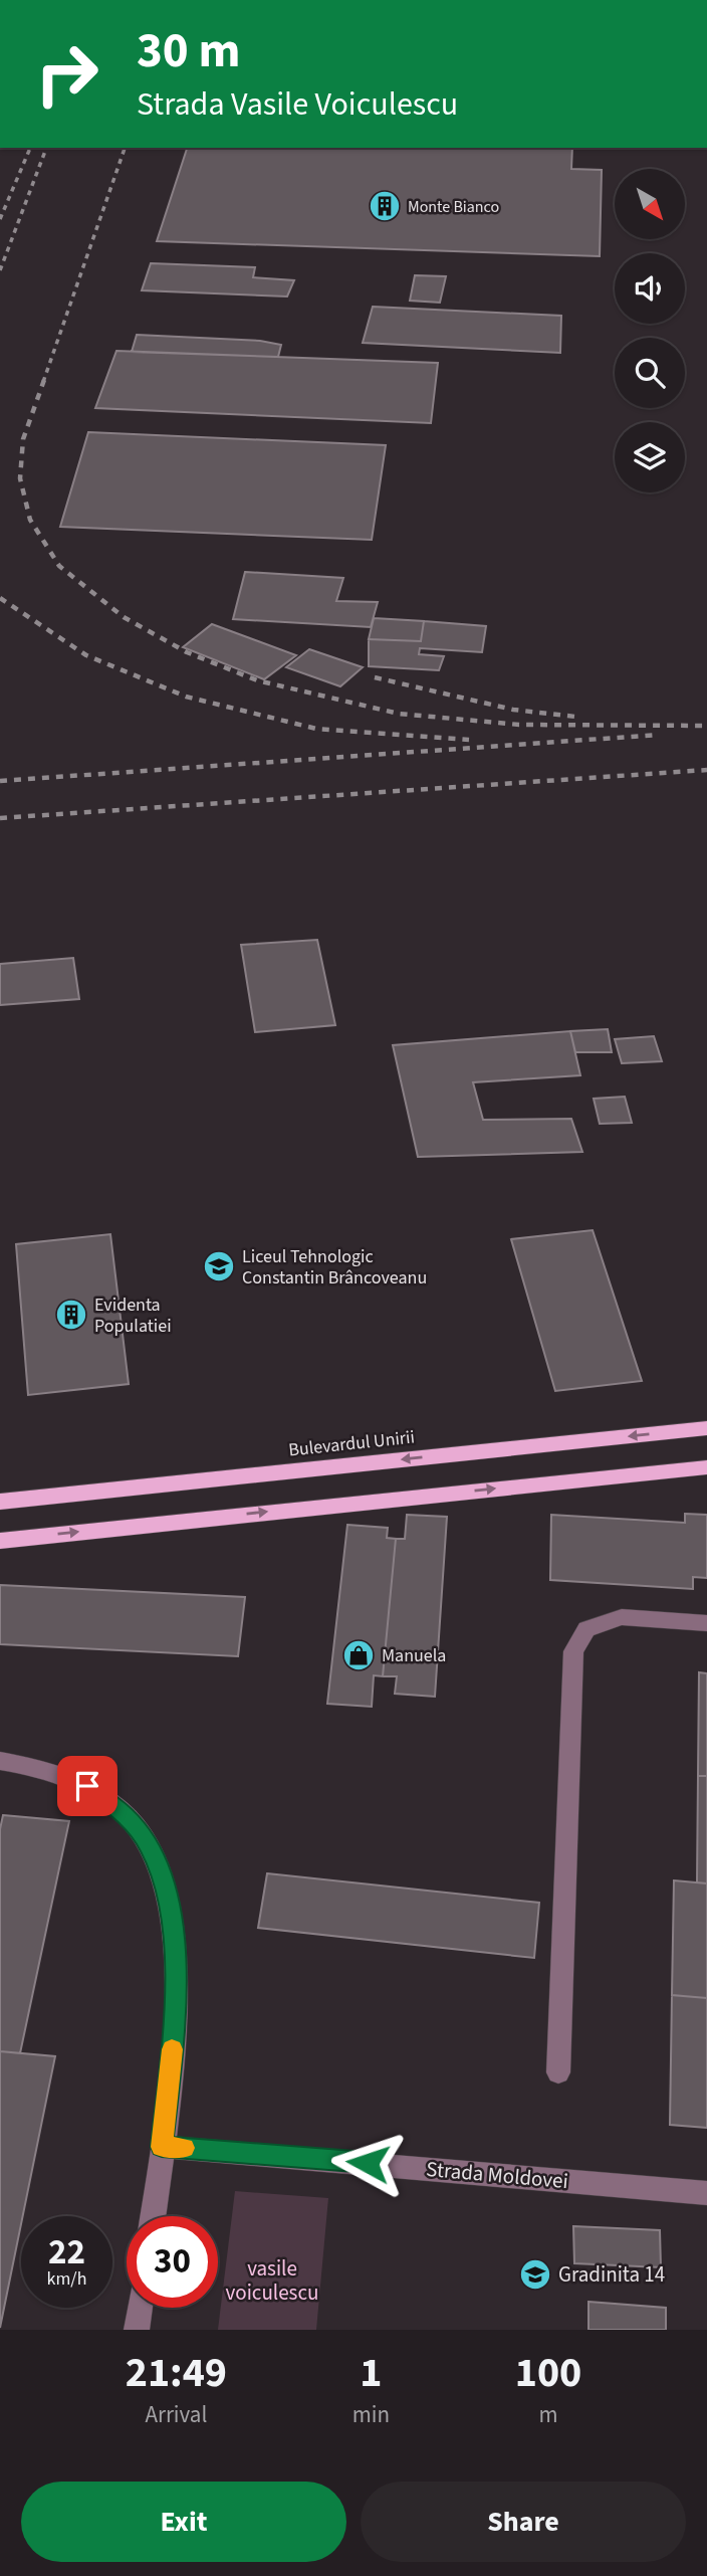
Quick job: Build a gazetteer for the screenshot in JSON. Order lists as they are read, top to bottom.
{
  "streets": {
    "main road": ["Bulevardul Unirii"],
    "street": ["Strada Moldovei"]
  },
  "parks": ["vasile voiculescu"],
  "places": {
    "building": ["Monte Bianco", "Evidenta Populatiei"],
    "school or university": ["Liceul Tehnologic Constantin Brâncoveanu", "Gradinita 14"],
    "shop": ["Manuela"]
  },
  "north": "bottom right",
  "page": {
    "turn": ["30 m", "Strada Vasile Voiculescu"],
    "speed": "22 km/h",
    "limit": "30",
    "eta": [
      "21:49",
      "Arrival",
      "1",
      "min",
      "100",
      "m"
    ],
    "buttons": ["Exit", "Share"]
  }
}
